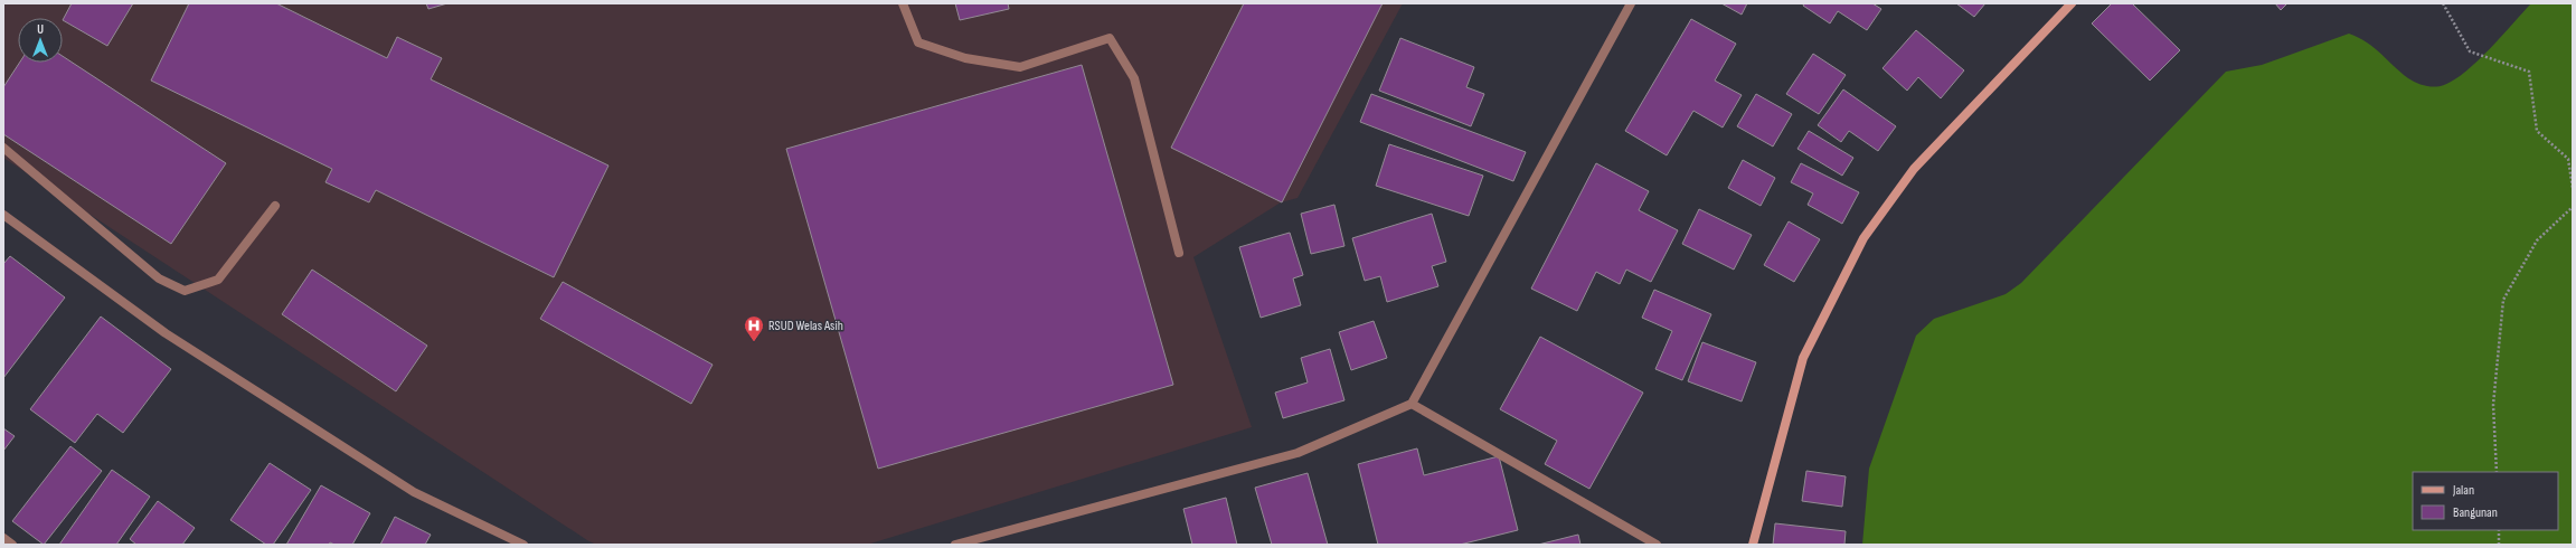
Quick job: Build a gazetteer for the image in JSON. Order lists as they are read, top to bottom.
{
  "places": {
    "hospital": ["RSUD Welas Asih"]
  },
  "legend": ["Jalan", "Bangunan"],
  "north": "top"
}
